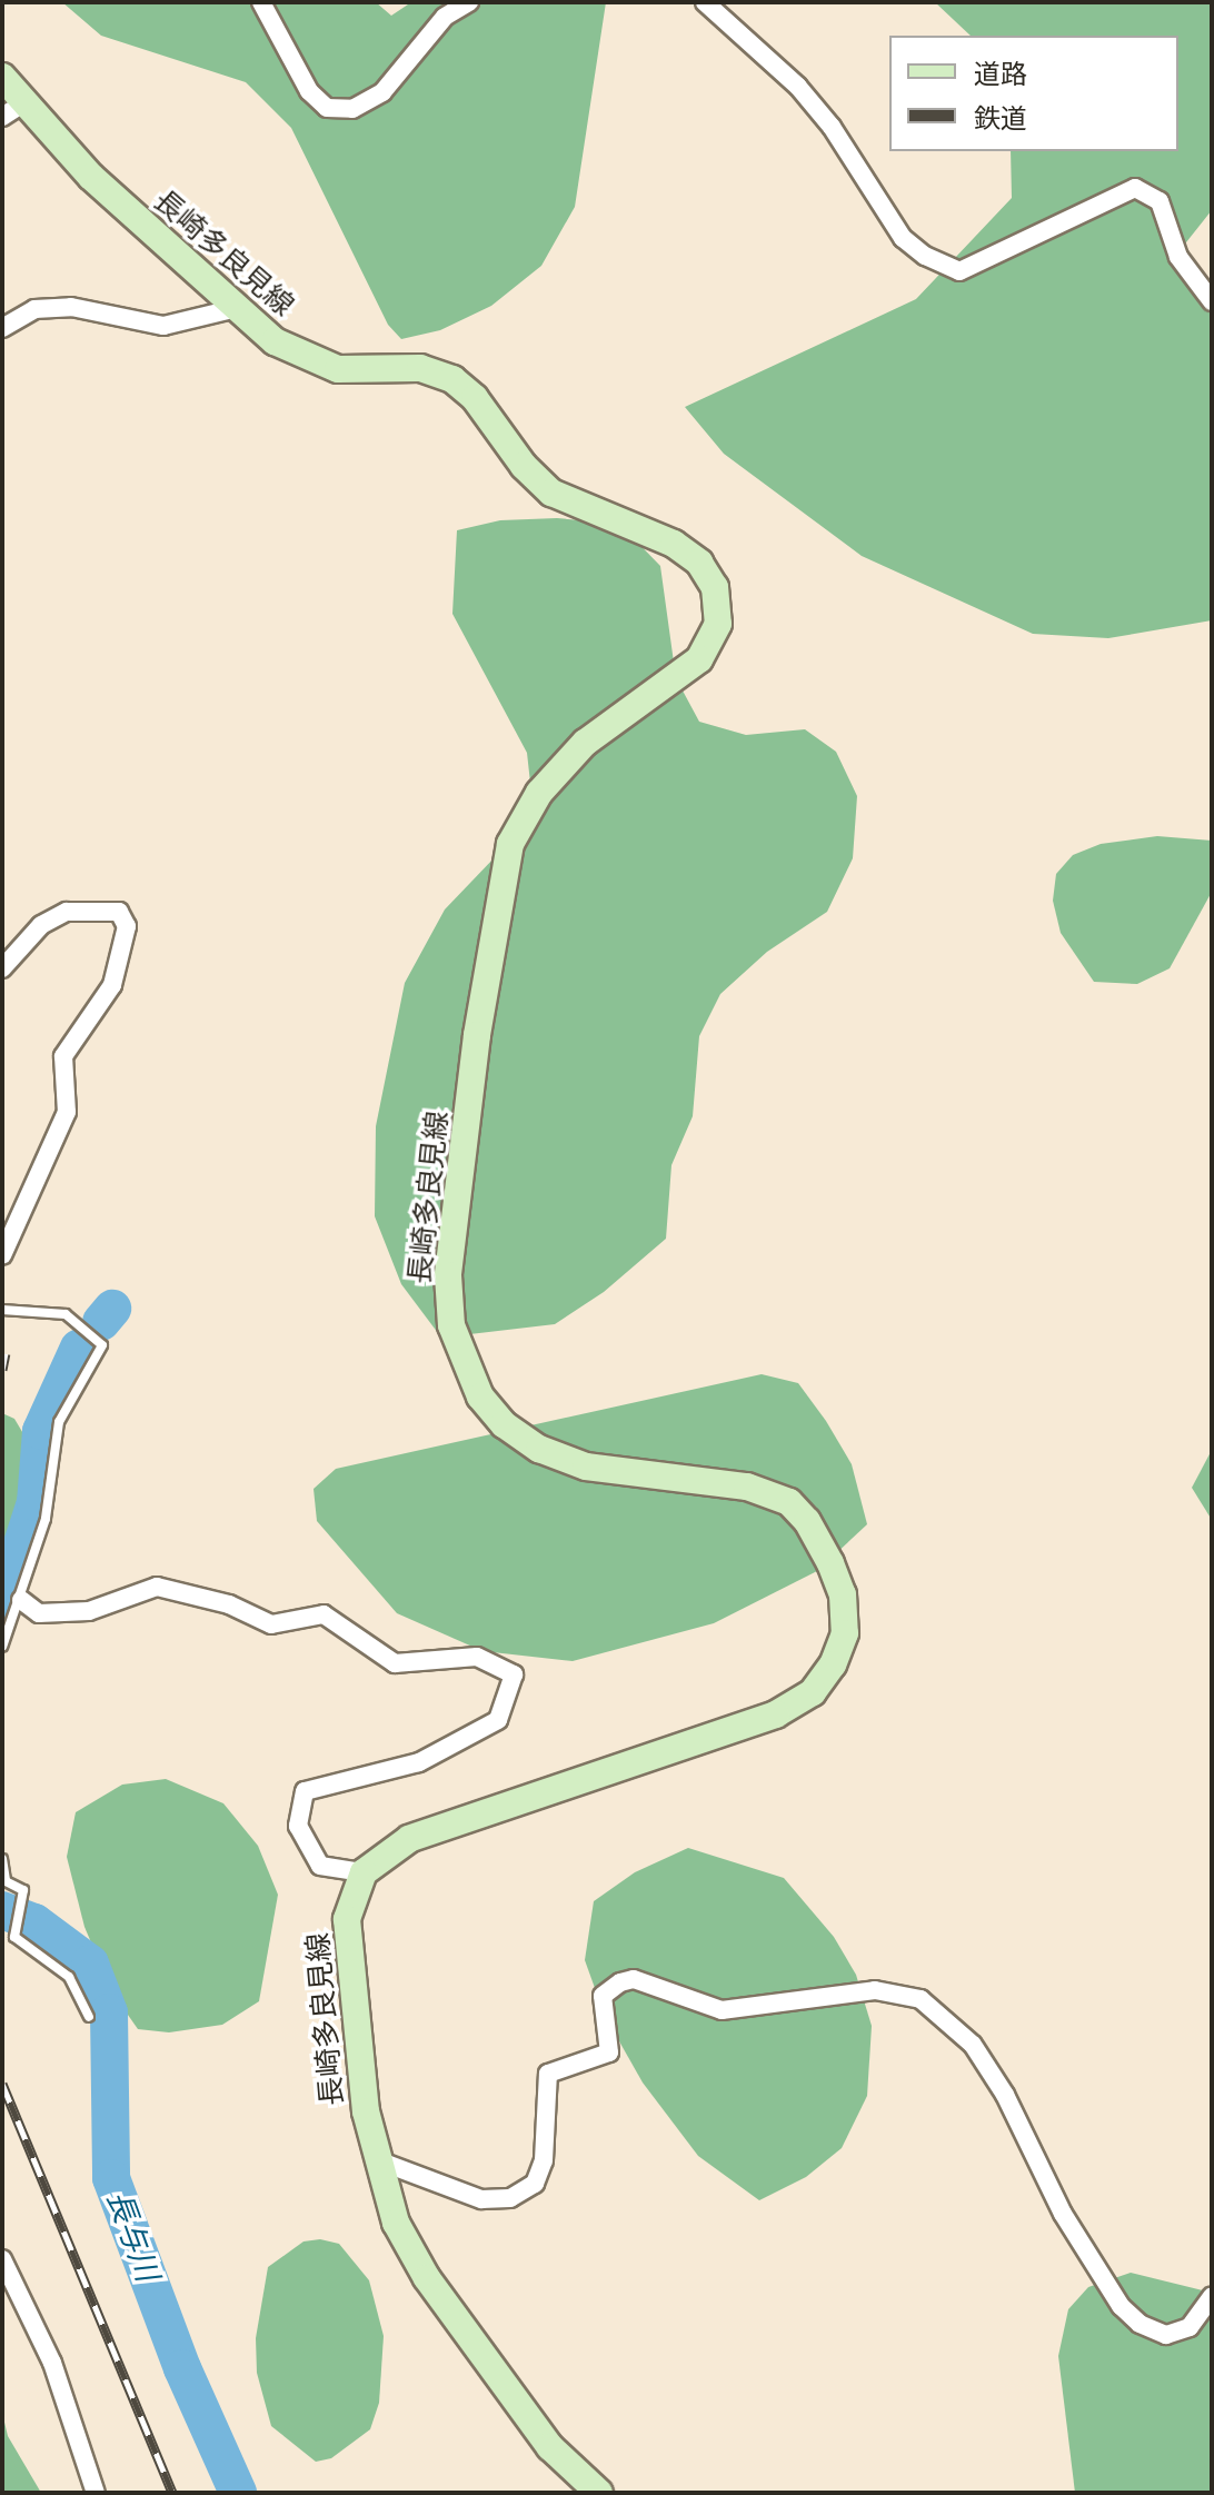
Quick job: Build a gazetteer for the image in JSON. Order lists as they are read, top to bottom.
{
  "streets": {
    "main road": ["長崎多良見線"]
  },
  "water": ["長与川"],
  "legend": ["道路", "鉄道"]
}
